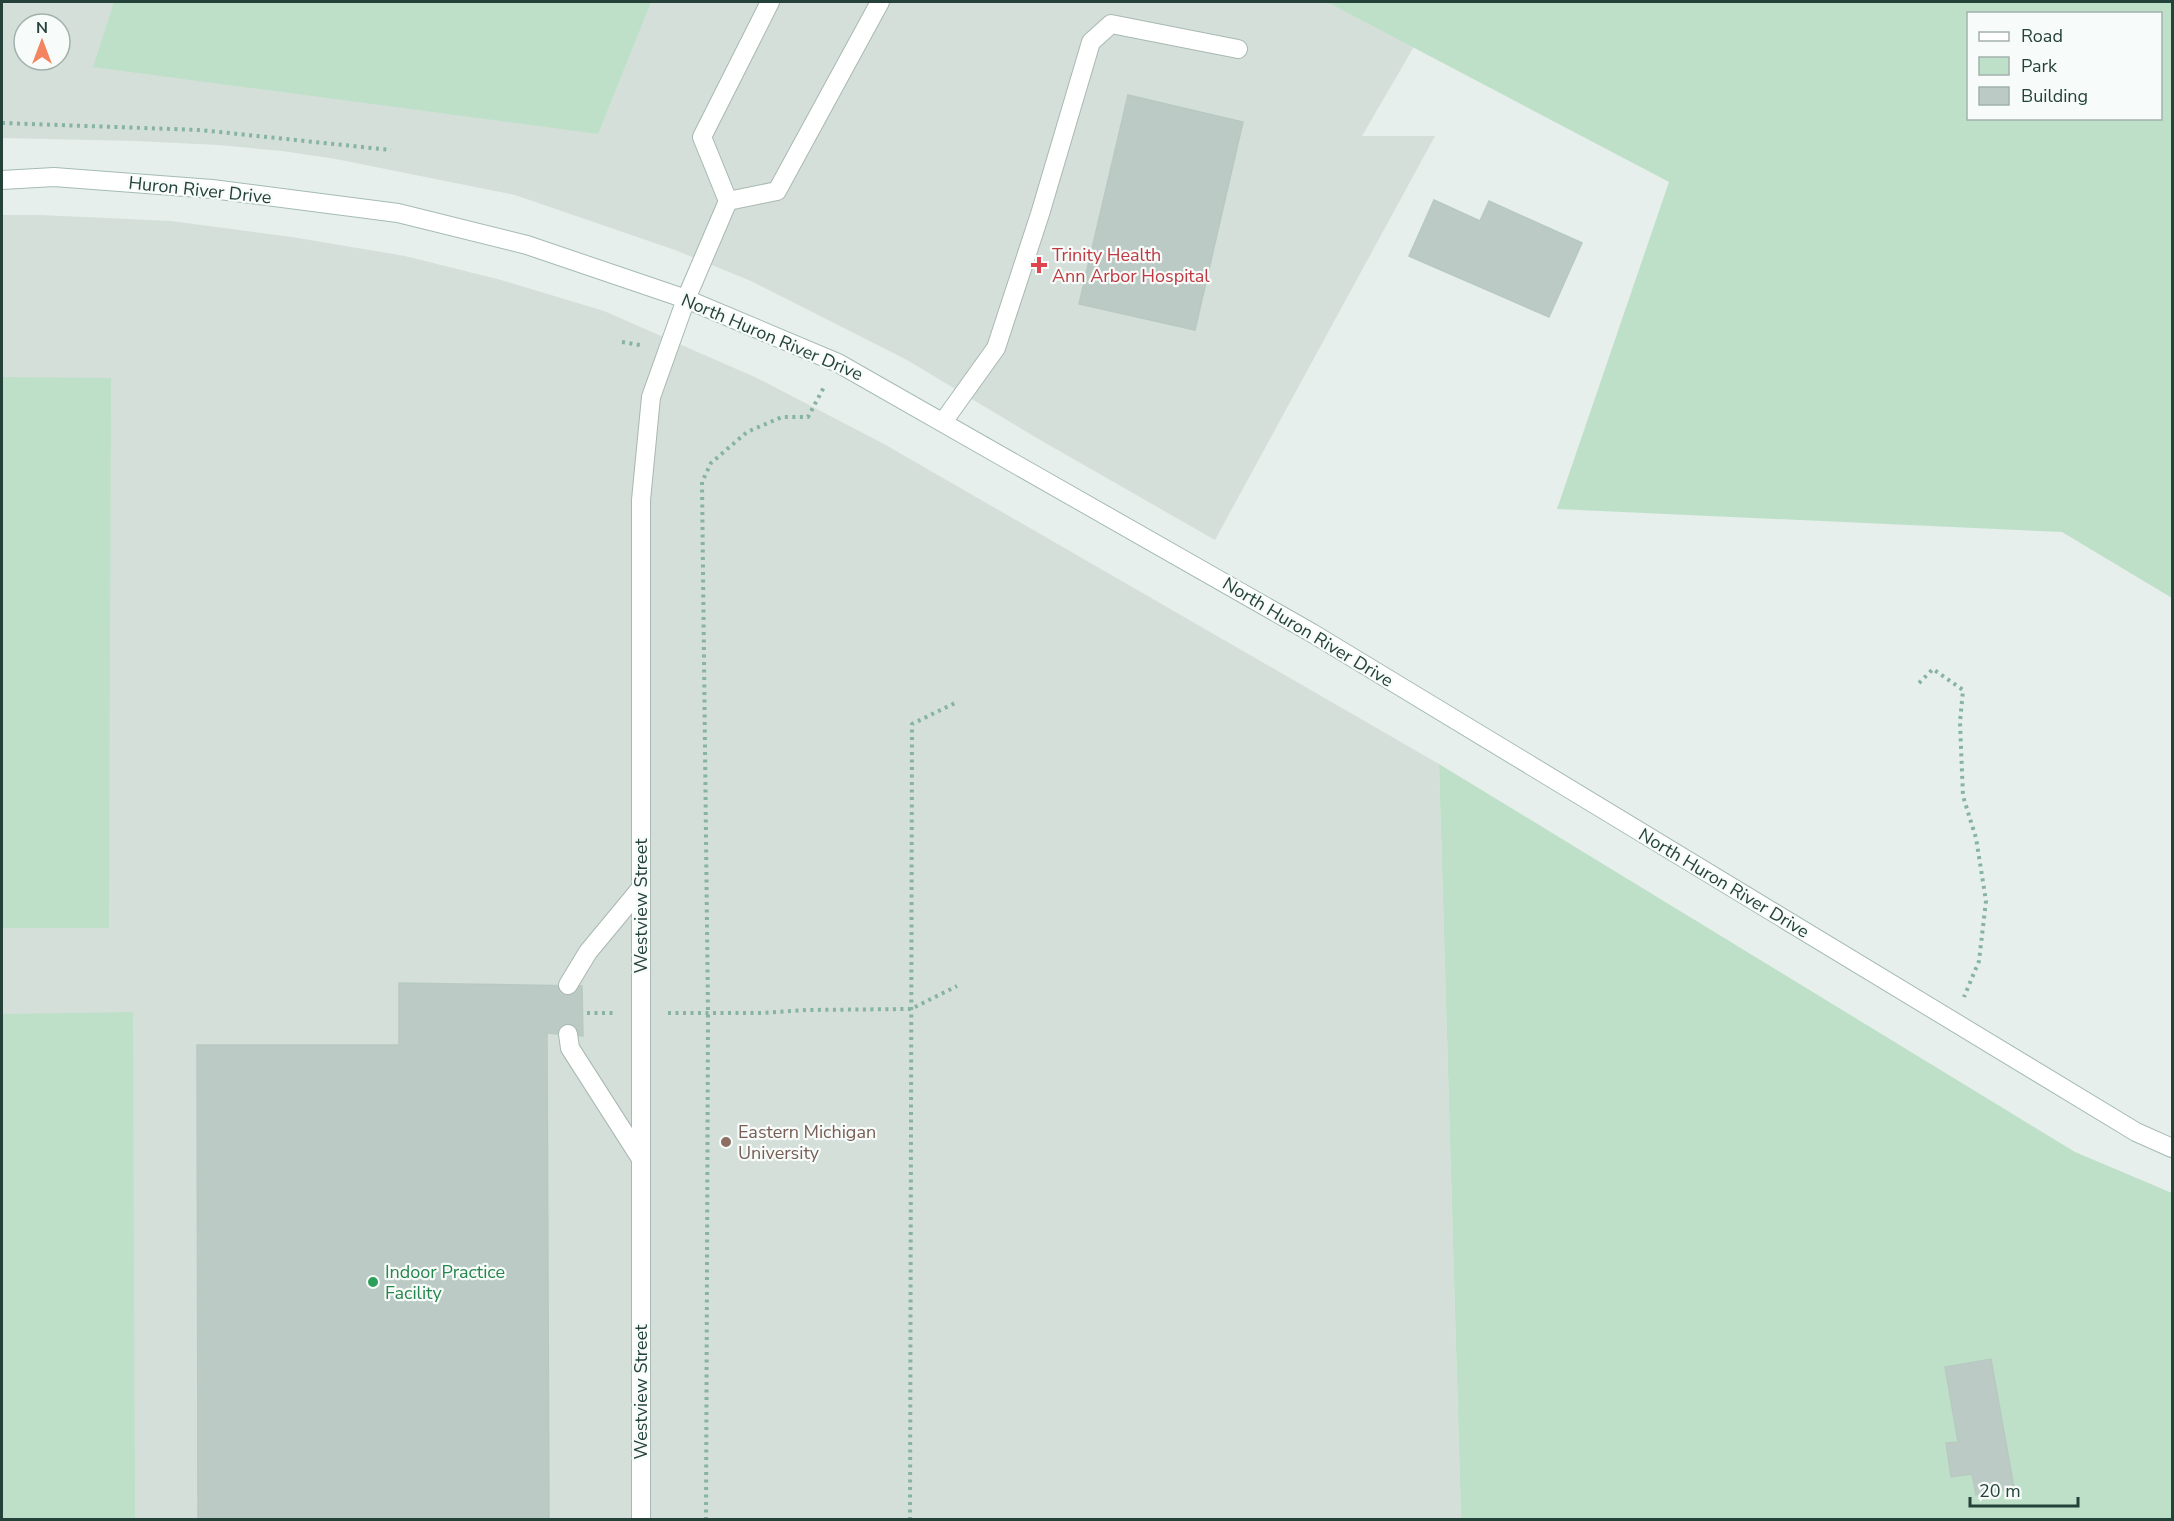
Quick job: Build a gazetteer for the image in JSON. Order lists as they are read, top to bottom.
{
  "streets": {
    "main road": ["Huron River Drive", "North Huron River Drive", "Westview Street"]
  },
  "crossings": [
    ["Huron River Drive", "North Huron River Drive"],
    ["North Huron River Drive", "Westview Street"]
  ],
  "places": {
    "health": ["Trinity Health Ann Arbor Hospital"],
    "other": ["Eastern Michigan University", "Indoor Practice Facility"]
  },
  "legend": ["Road", "Park", "Building"],
  "scale_bar": "20 m",
  "north": "top"
}
